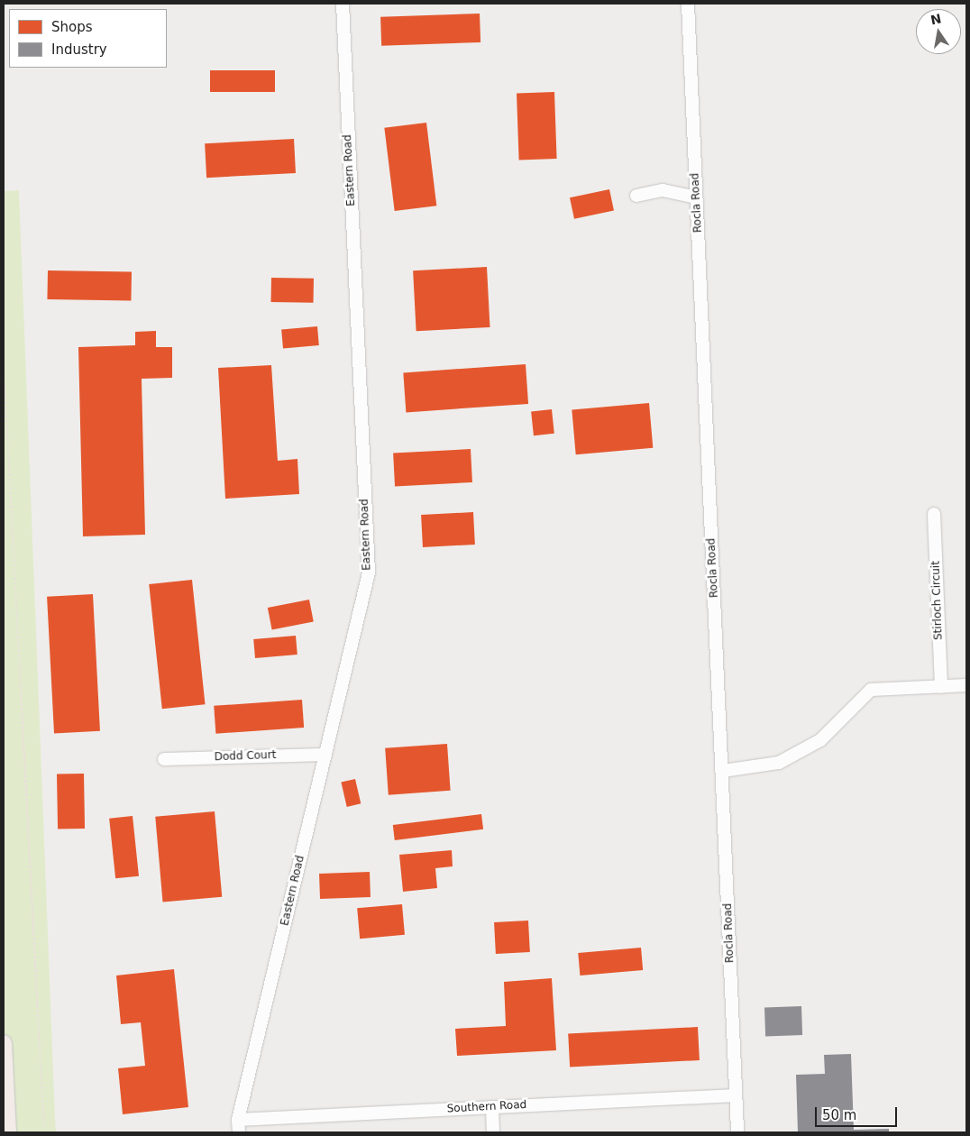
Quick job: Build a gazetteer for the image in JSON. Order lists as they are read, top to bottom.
{
  "streets": {
    "street": [
      "Eastern Road",
      "Rocla Road",
      "Stirloch Circuit",
      "Dodd Court",
      "Southern Road"
    ]
  },
  "crossings": [
    ["Eastern Road", "Dodd Court"],
    ["Eastern Road", "Southern Road"],
    ["Rocla Road", "Southern Road"]
  ],
  "legend": ["Shops", "Industry"],
  "scale_bar": "50 m",
  "north": "top"
}
